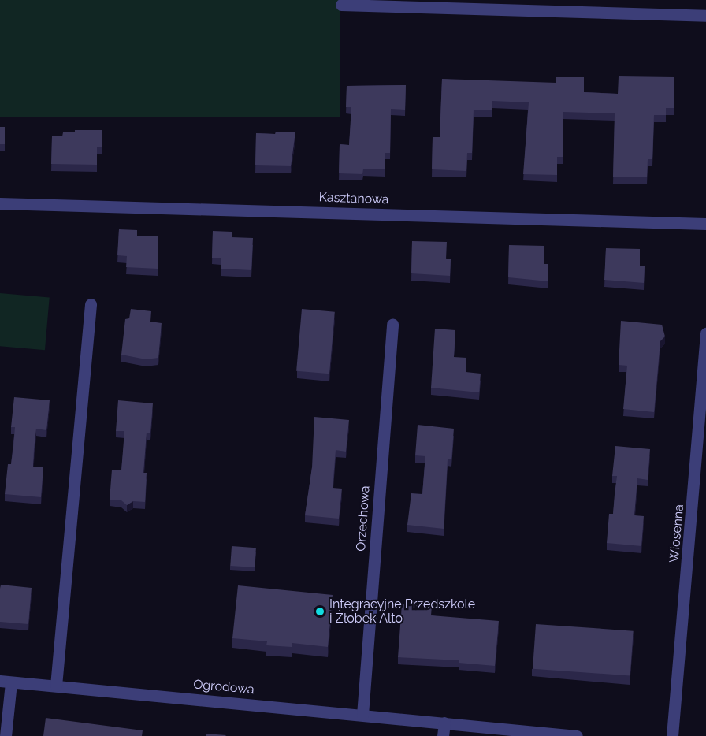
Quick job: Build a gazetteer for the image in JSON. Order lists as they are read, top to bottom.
{
  "streets": {
    "street": [
      "Kasztanowa",
      "Orzechowa",
      "Wiosenna",
      "Ogrodowa"
    ]
  },
  "crossings": [
    ["Orzechowa", "Ogrodowa"]
  ],
  "places": ["Integracyjne Przedszkole i Żłobek Alto"]
}
